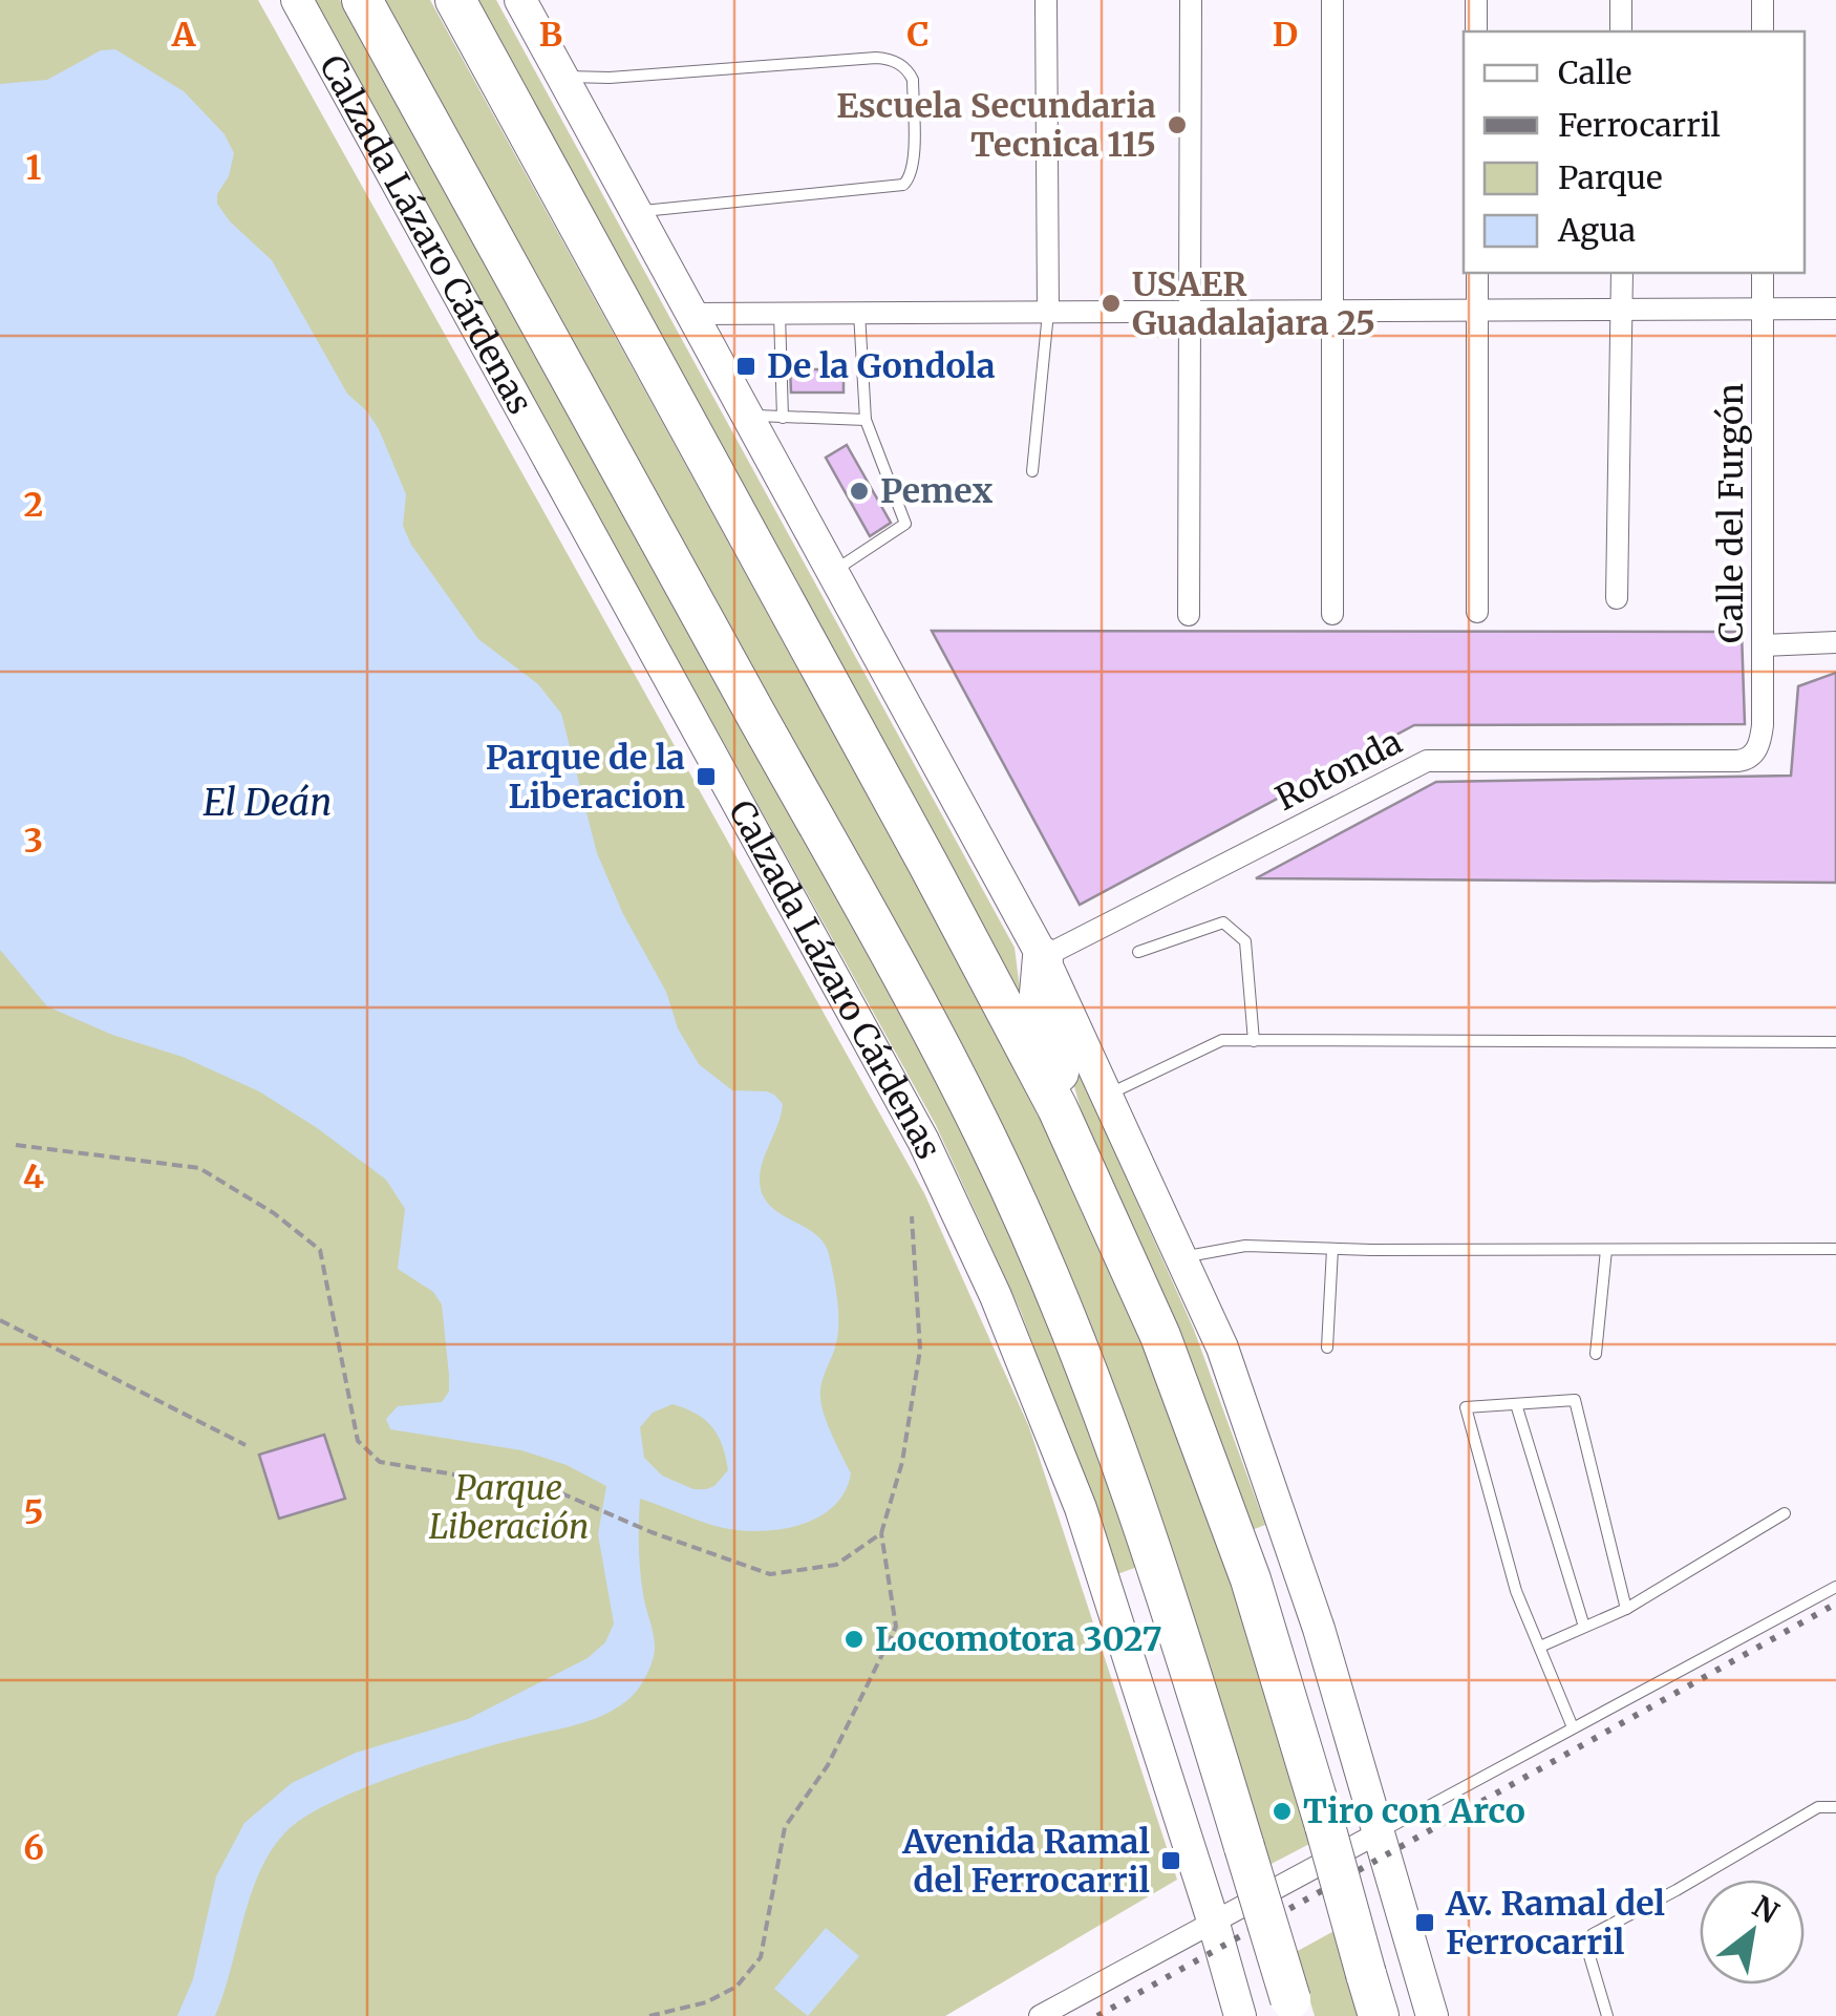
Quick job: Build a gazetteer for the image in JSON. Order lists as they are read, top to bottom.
{
  "streets": {
    "highway": ["Calzada Lázaro Cárdenas"],
    "street": ["Calle del Furgón", "Rotonda"]
  },
  "crossings": [
    ["Calle del Furgón", "Rotonda"]
  ],
  "water": ["El Deán"],
  "parks": ["Parque Liberación"],
  "places": {
    "other": [
      "Escuela Secundaria Tecnica 115",
      "USAER Guadalajara 25",
      "Pemex",
      "Locomotora 3027",
      "Tiro con Arco"
    ],
    "transit": [
      "De la Gondola",
      "Parque de la Liberacion",
      "Avenida Ramal del Ferrocarril",
      "Av. Ramal del Ferrocarril"
    ]
  },
  "legend": [
    "Calle",
    "Ferrocarril",
    "Parque",
    "Agua"
  ],
  "north": "top right",
  "grid": {
    "columns": [
      "A",
      "B",
      "C",
      "D"
    ],
    "rows": [
      "1",
      "2",
      "3",
      "4",
      "5",
      "6"
    ]
  }
}
